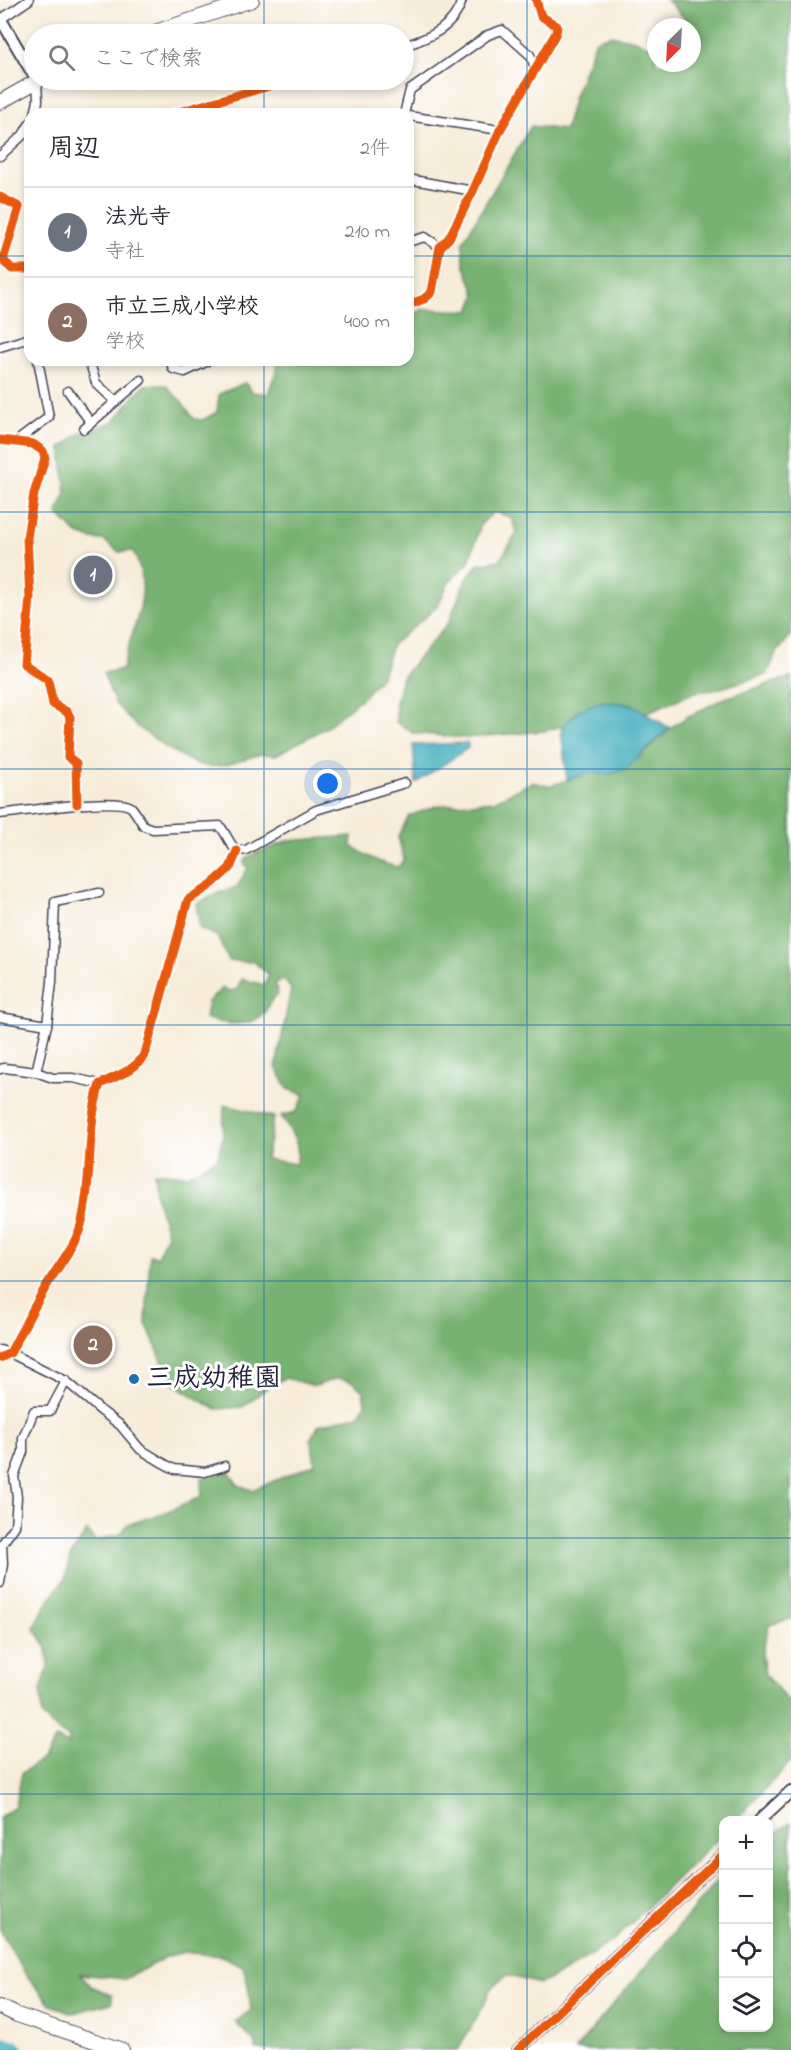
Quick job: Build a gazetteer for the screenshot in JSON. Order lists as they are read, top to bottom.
{
  "places": ["三成幼稚園"],
  "north": "bottom left",
  "page": {
    "search": "ここで検索",
    "heading": ["周辺", "2件"],
    "list": [
      {
        "mark": "1",
        "name": "法光寺",
        "note": "寺社",
        "value": "210 m"
      },
      {
        "mark": "2",
        "name": "市立三成小学校",
        "note": "学校",
        "value": "400 m"
      }
    ],
    "pins": ["1", "2"],
    "map_buttons": ["+", "−"]
  }
}
